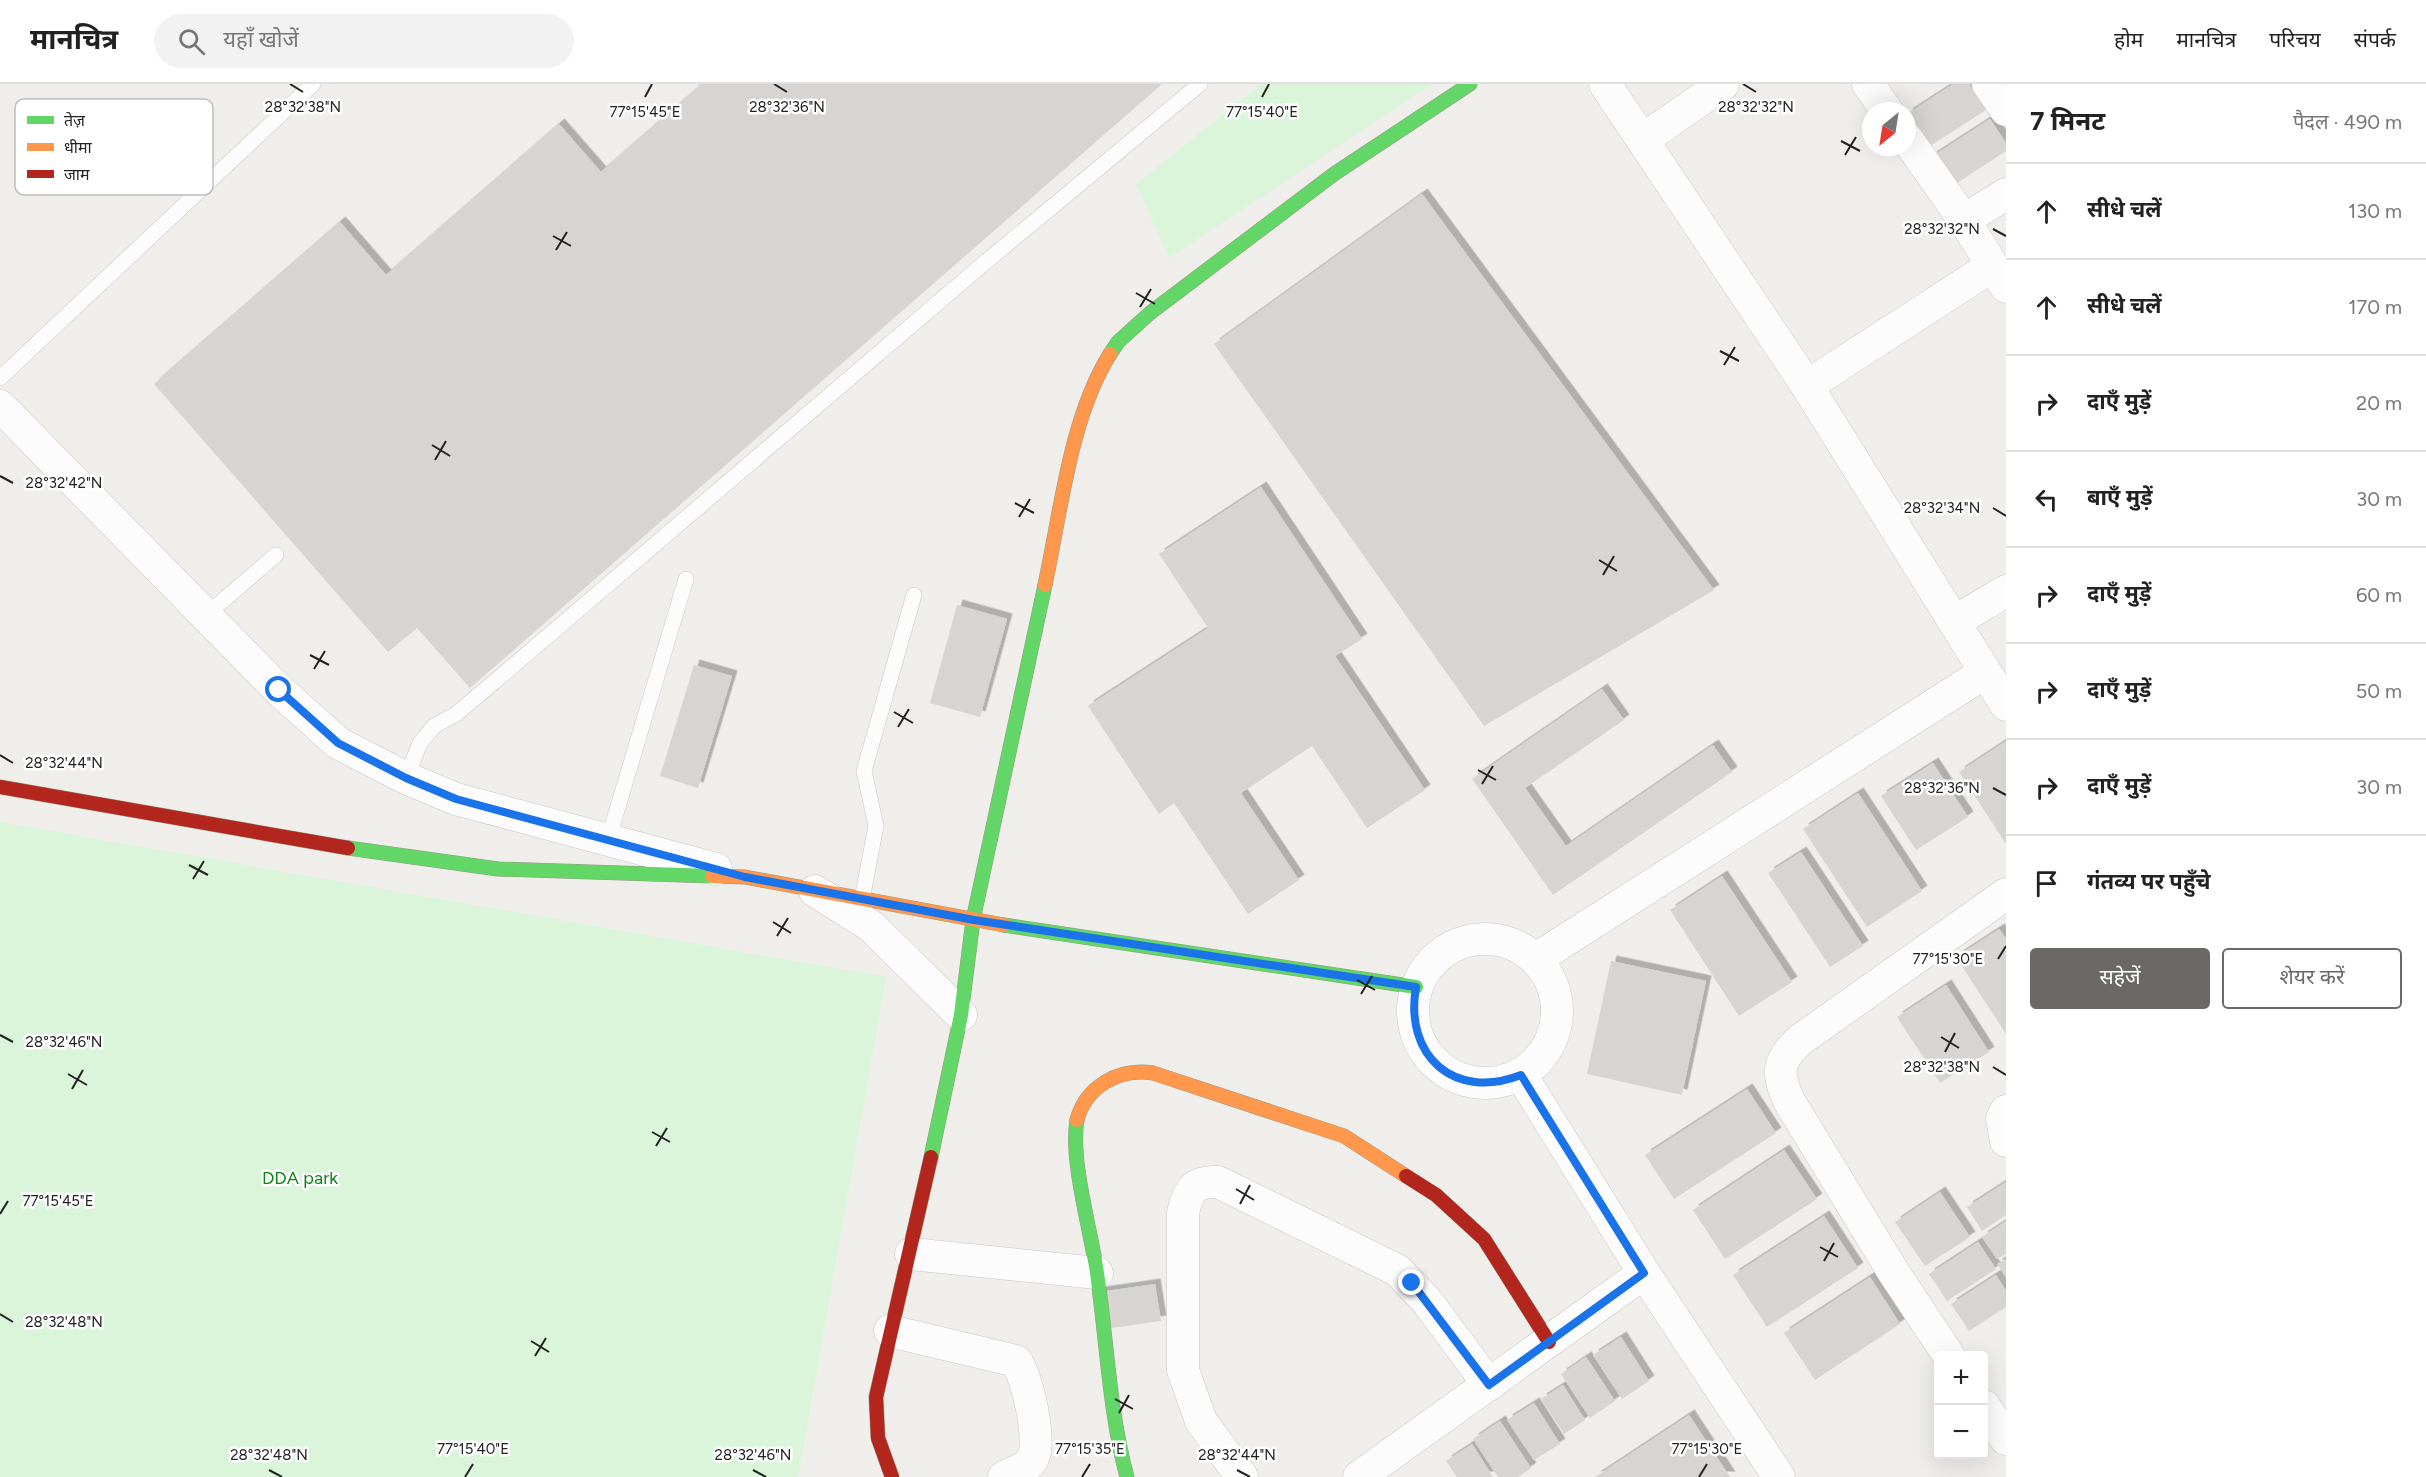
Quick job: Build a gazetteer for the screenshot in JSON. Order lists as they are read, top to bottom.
{
  "parks": ["DDA park"],
  "legend": ["तेज़", "धीमा", "जाम"],
  "north": "bottom left",
  "page": {
    "header": "मानचित्र",
    "search": "यहाँ खोजें",
    "nav": [
      "होम",
      "मानचित्र",
      "परिचय",
      "संपर्क"
    ],
    "heading": ["7 मिनट", "पैदल · 490 m"],
    "list": [
      ["सीधे चलें", "130 m"],
      ["सीधे चलें", "170 m"],
      ["दाएँ मुड़ें", "20 m"],
      ["बाएँ मुड़ें", "30 m"],
      ["दाएँ मुड़ें", "60 m"],
      ["दाएँ मुड़ें", "50 m"],
      ["दाएँ मुड़ें", "30 m"],
      "गंतव्य पर पहुँचे"
    ],
    "buttons": ["सहेजें", "शेयर करें"],
    "map_buttons": ["+", "−"]
  },
  "coordinates": [
    "28°32'38\"N",
    "28°32'36\"N",
    "28°32'32\"N",
    "77°15'40\"E",
    "77°15'45\"E",
    "28°32'42\"N",
    "28°32'34\"N",
    "28°32'44\"N",
    "77°15'30\"E",
    "28°32'46\"N",
    "28°32'48\"N",
    "77°15'35\"E"
  ]
}
